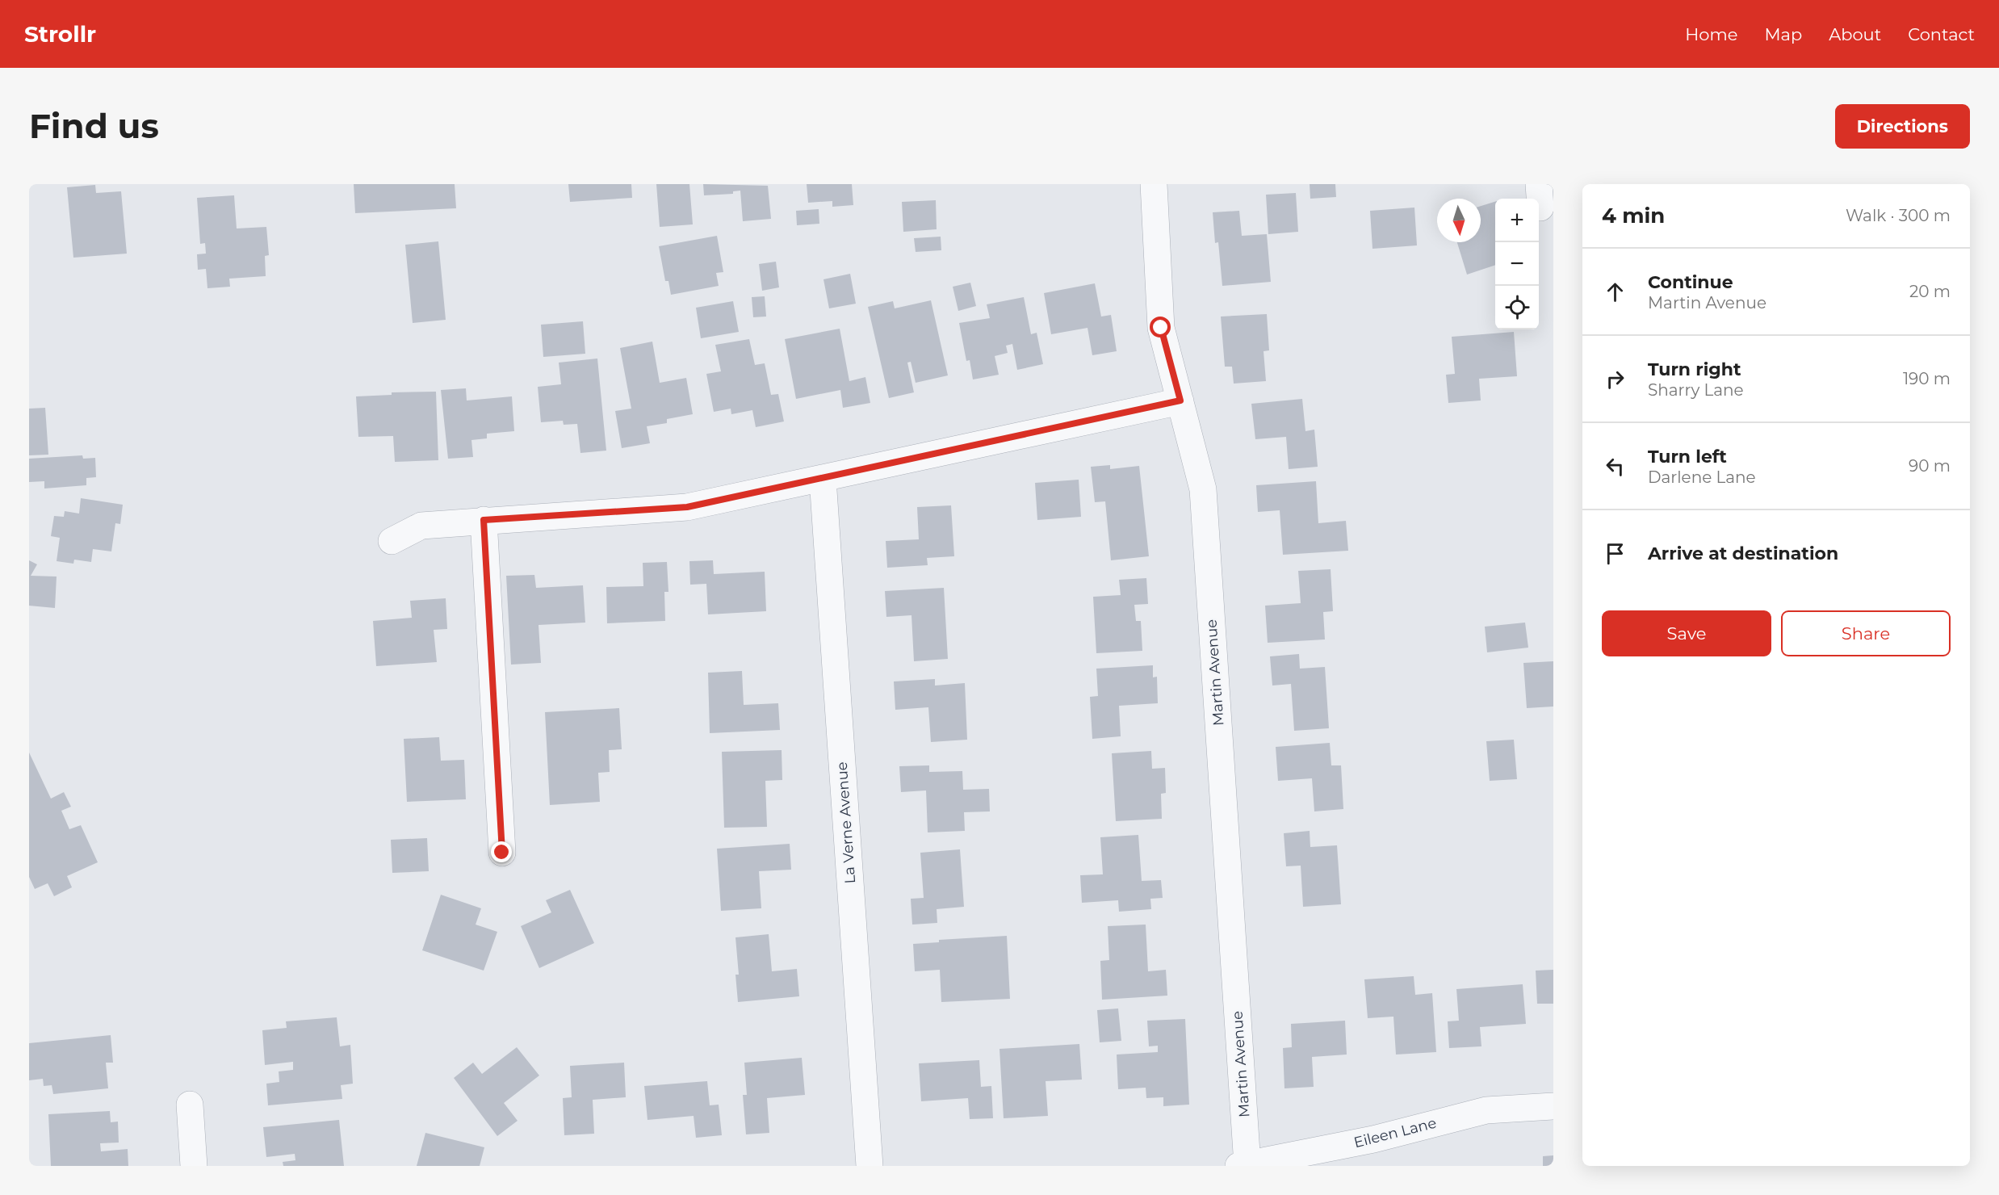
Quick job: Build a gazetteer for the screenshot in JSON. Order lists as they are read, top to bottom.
{
  "streets": {
    "street": ["Martin Avenue", "La Verne Avenue", "Eileen Lane"]
  },
  "crossings": [
    ["Martin Avenue", "Eileen Lane"]
  ],
  "north": "bottom",
  "page": {
    "header": "Strollr",
    "nav": [
      "Home",
      "Map",
      "About",
      "Contact"
    ],
    "buttons": [
      "Directions",
      ["Save", "Share"]
    ],
    "title": "Find us",
    "heading": ["4 min", "Walk · 300 m"],
    "map_buttons": ["+", "−"],
    "list": [
      ["Continue", "Martin Avenue", "20 m"],
      ["Turn right", "Sharry Lane", "190 m"],
      ["Turn left", "Darlene Lane", "90 m"],
      "Arrive at destination"
    ]
  }
}
